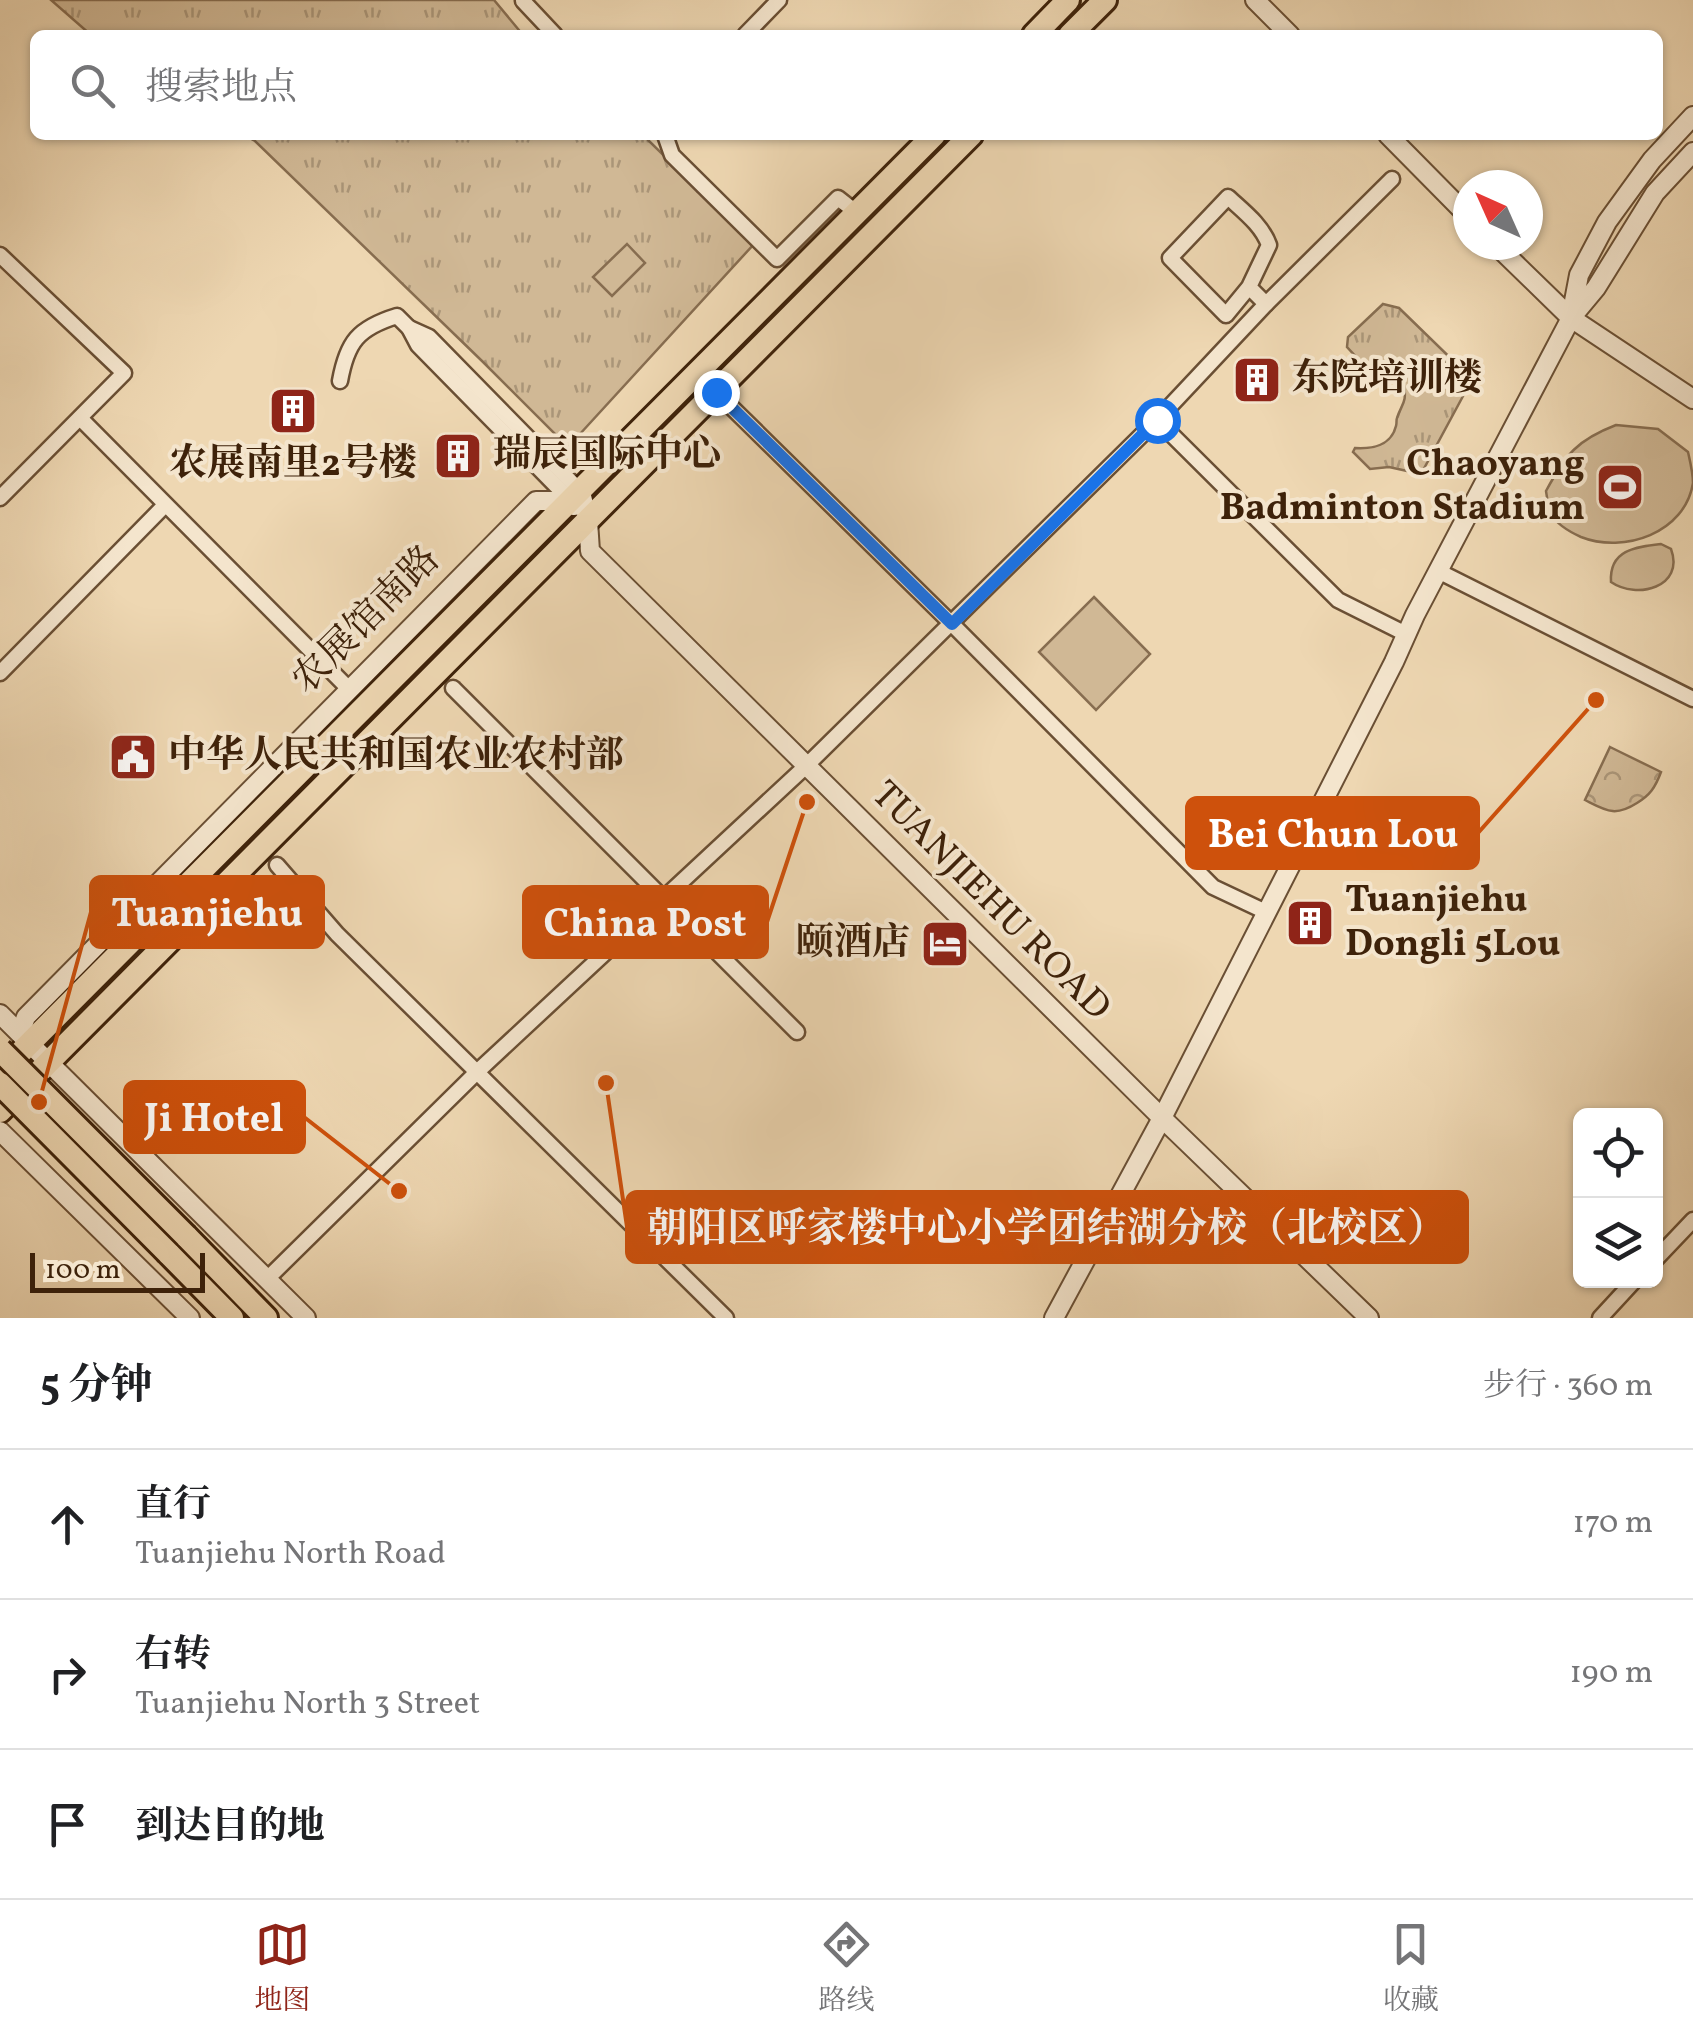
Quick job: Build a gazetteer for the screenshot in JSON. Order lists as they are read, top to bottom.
{
  "streets": {
    "main road": ["农展馆南路"],
    "street": ["TUANJIEHU ROAD"]
  },
  "crossings": [
    ["农展馆南路", "TUANJIEHU ROAD"]
  ],
  "places": {
    "building": [
      "东院培训楼",
      "农展南里2号楼",
      "瑞辰国际中心",
      "Tuanjiehu Dongli 5Lou"
    ],
    "sports": ["Chaoyang Badminton Stadium"],
    "other": [
      "Bei Chun Lou",
      "China Post",
      "朝阳区呼家楼中心小学团结湖分校（北校区）",
      "Tuanjiehu",
      "Ji Hotel"
    ],
    "public building": ["中华人民共和国农业农村部"],
    "hotel": ["颐酒店"]
  },
  "scale_bar": "100 m",
  "north": "top left",
  "page": {
    "search": "搜索地点",
    "scale": "100 m",
    "heading": ["5 分钟", "步行 · 360 m"],
    "list": [
      ["直行", "Tuanjiehu North Road", "170 m"],
      ["右转", "Tuanjiehu North 3 Street", "190 m"],
      "到达目的地"
    ],
    "nav": ["地图", "路线", "收藏"]
  }
}
